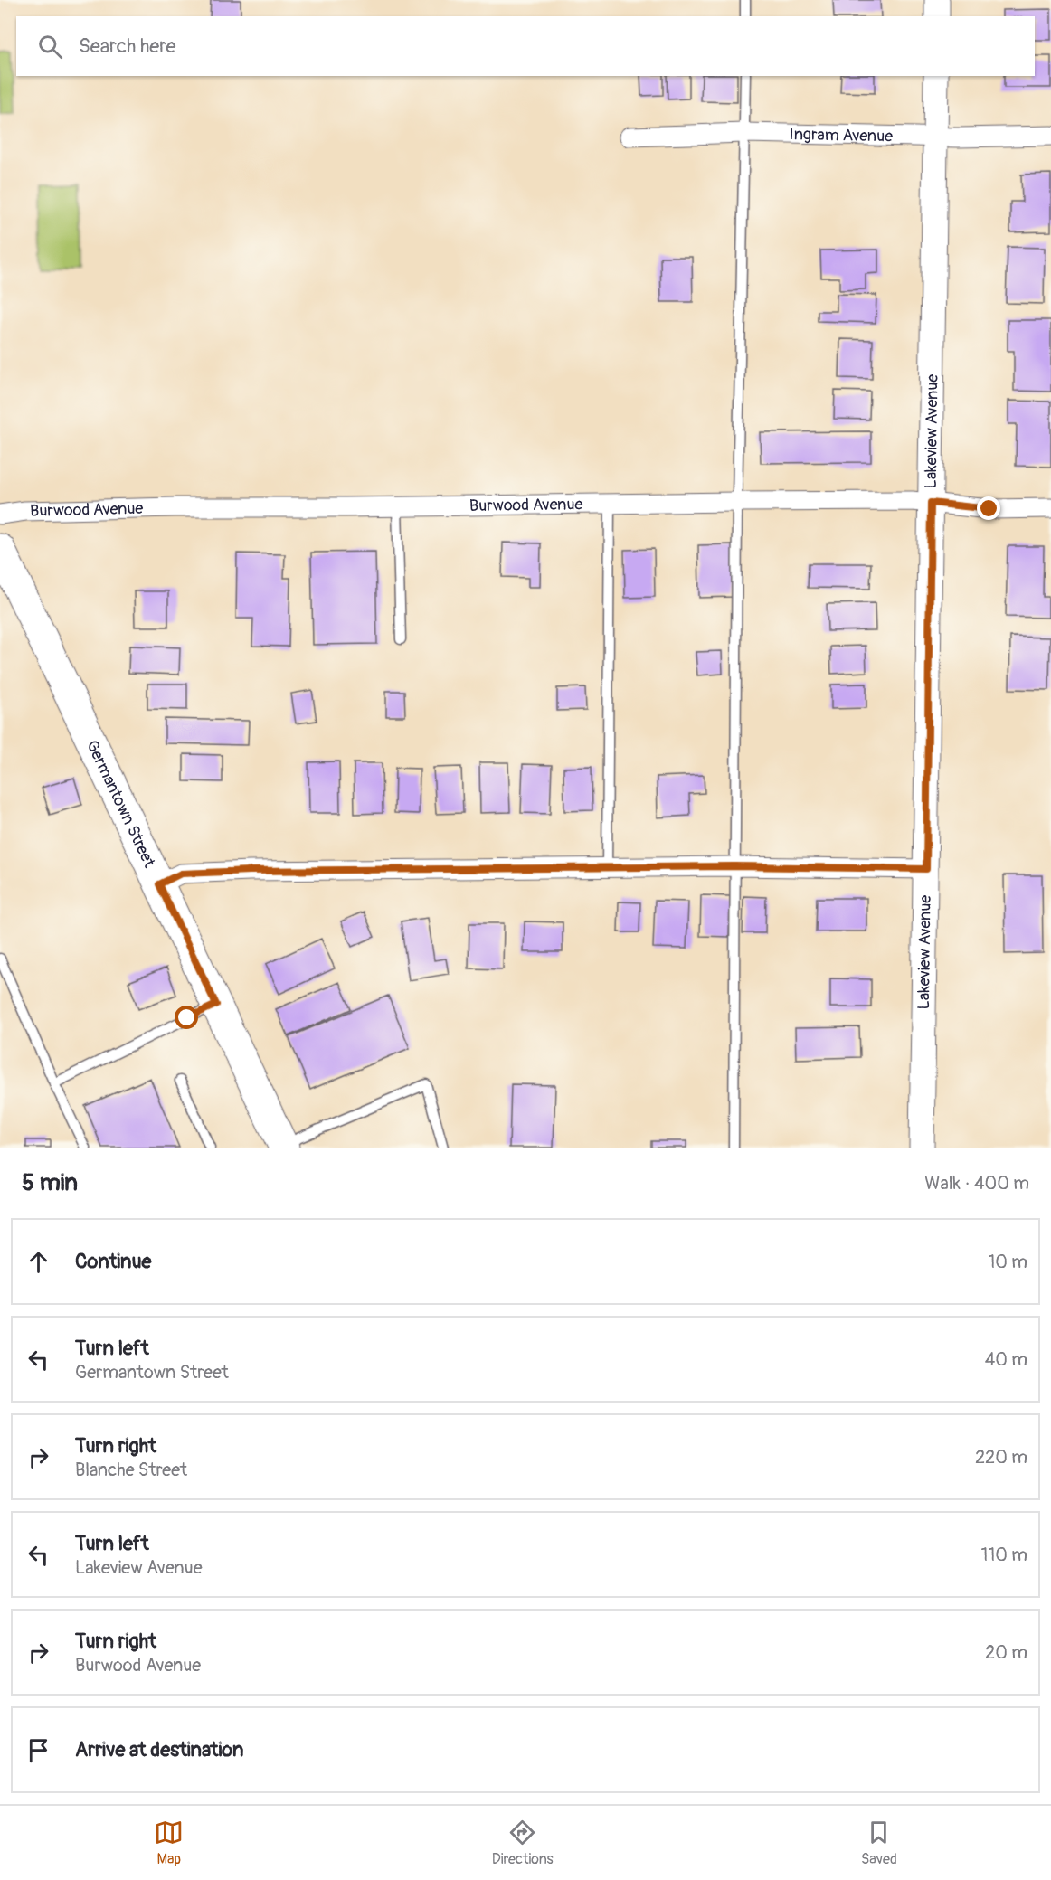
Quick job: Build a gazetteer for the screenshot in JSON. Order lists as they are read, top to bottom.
{
  "streets": {
    "main road": ["Germantown Street"],
    "street": ["Ingram Avenue", "Lakeview Avenue", "Burwood Avenue"]
  },
  "crossings": [
    ["Ingram Avenue", "Lakeview Avenue"],
    ["Lakeview Avenue", "Burwood Avenue"]
  ],
  "page": {
    "search": "Search here",
    "heading": ["5 min", "Walk · 400 m"],
    "list": [
      ["Continue", "10 m"],
      ["Turn left", "Germantown Street", "40 m"],
      ["Turn right", "Blanche Street", "220 m"],
      ["Turn left", "Lakeview Avenue", "110 m"],
      ["Turn right", "Burwood Avenue", "20 m"],
      "Arrive at destination"
    ],
    "nav": ["Map", "Directions", "Saved"]
  }
}
